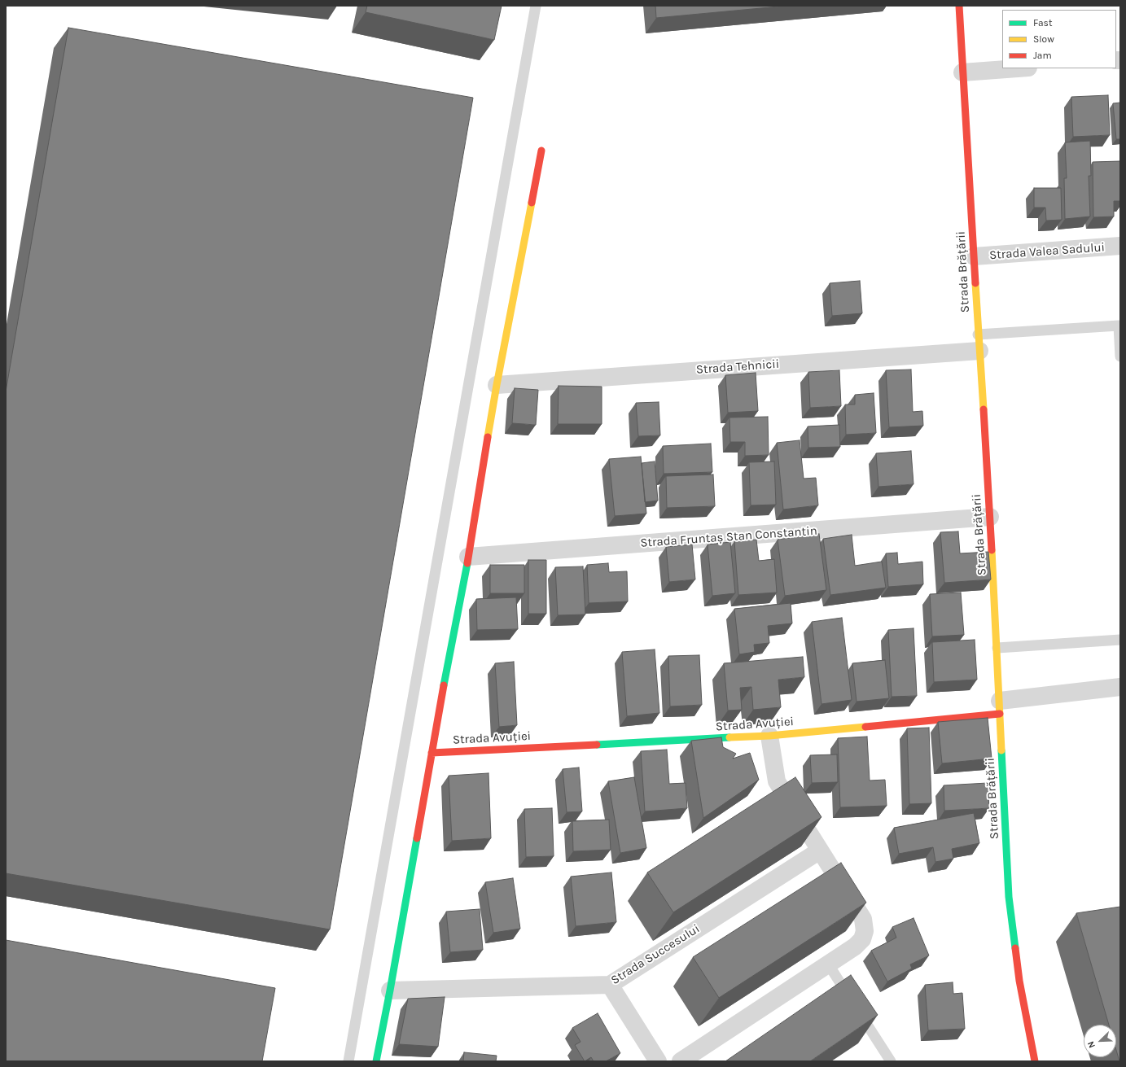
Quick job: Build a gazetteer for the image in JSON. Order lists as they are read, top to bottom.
{
  "streets": {
    "street": [
      "Strada Valea Sadului",
      "Strada Brățării",
      "Strada Tehnicii",
      "Strada Fruntaș Stan Constantin",
      "Strada Avuției",
      "Strada Succesului"
    ]
  },
  "crossings": [
    ["Strada Valea Sadului", "Strada Brățării"],
    ["Strada Brățării", "Strada Tehnicii"],
    ["Strada Brățării", "Strada Fruntaș Stan Constantin"],
    ["Strada Brățării", "Strada Avuției"]
  ],
  "legend": ["Fast", "Slow", "Jam"],
  "north": "bottom left"
}
